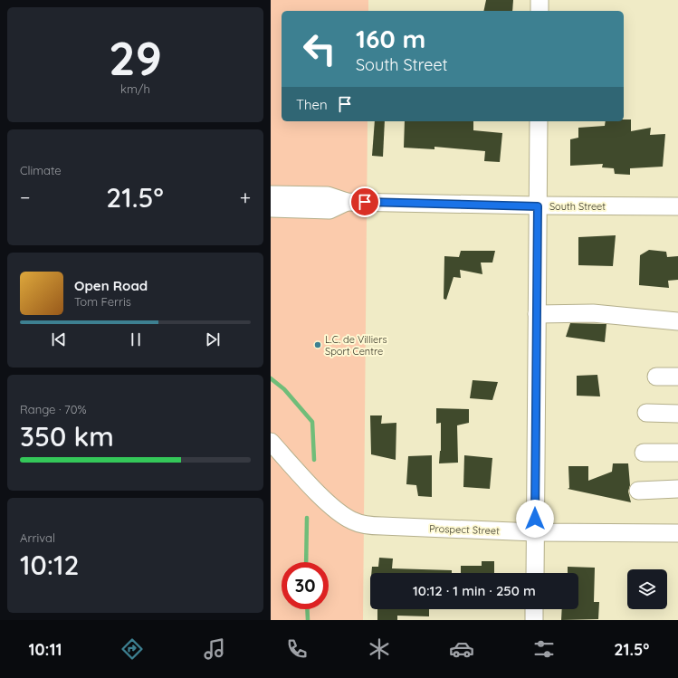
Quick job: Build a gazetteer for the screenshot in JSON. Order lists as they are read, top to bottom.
{
  "streets": {
    "street": ["South Street", "Prospect Street"]
  },
  "places": ["L.C. de Villiers Sport Centre"],
  "page": {
    "tile": [
      ["29", "km/h"],
      "Climate",
      ["Range · 70%", "350 km"],
      ["Arrival", "10:12"]
    ],
    "turn": ["160 m", "South Street"],
    "then": "Then",
    "heat": ["−", "21.5°", "+"],
    "song": ["Open Road", "Tom Ferris"],
    "limit": "30",
    "trip": "10:12 · 1 min · 250 m",
    "tabs": ["10:11", "21.5°"]
  }
}
